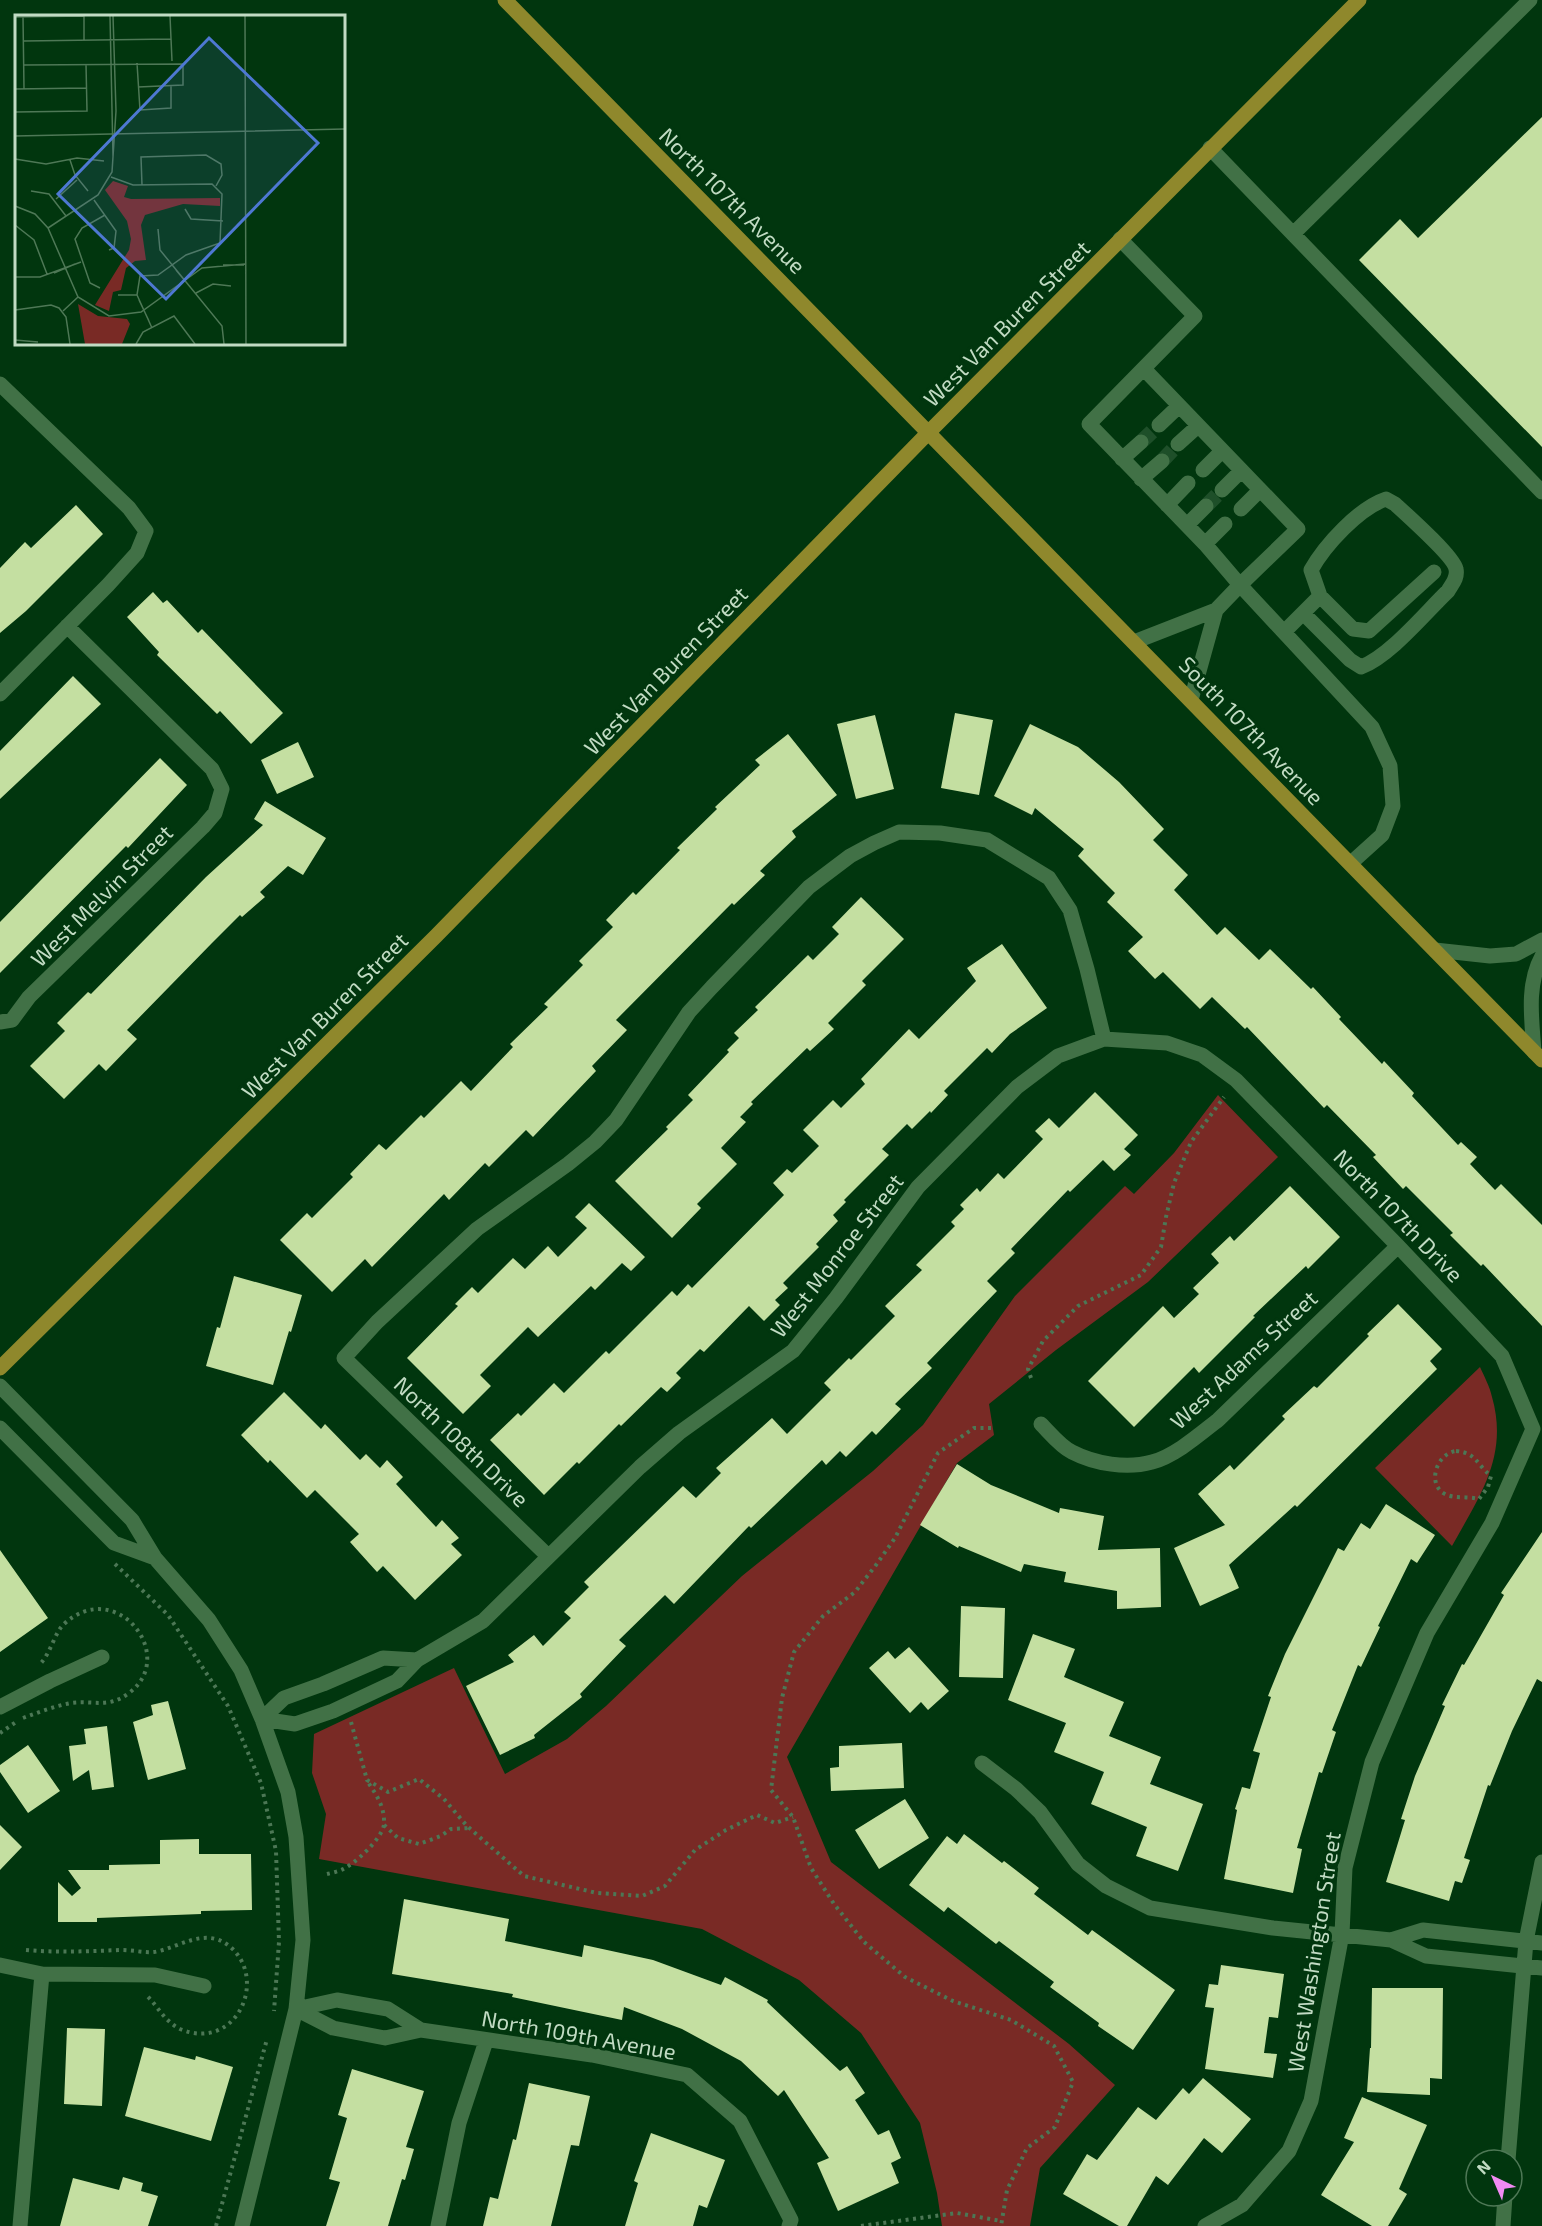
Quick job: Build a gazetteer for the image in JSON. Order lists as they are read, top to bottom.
{
  "streets": {
    "main road": ["North 107th Avenue", "West Van Buren Street", "South 107th Avenue"],
    "street": [
      "West Melvin Street",
      "North 107th Drive",
      "West Monroe Street",
      "West Adams Street",
      "North 108th Drive",
      "West Washington Street",
      "North 109th Avenue"
    ]
  },
  "crossings": [
    ["North 107th Avenue", "West Van Buren Street"],
    ["North 107th Avenue", "South 107th Avenue"],
    ["West Van Buren Street", "South 107th Avenue"],
    ["North 107th Drive", "West Monroe Street"],
    ["North 107th Drive", "West Adams Street"],
    ["North 107th Drive", "West Washington Street"],
    ["West Monroe Street", "North 108th Drive"]
  ],
  "north": "top left"
}
